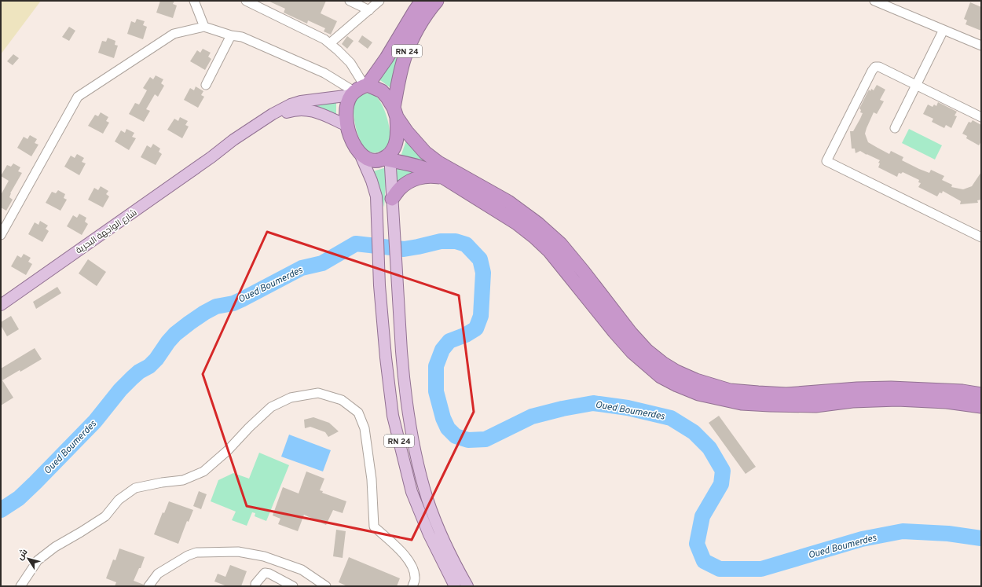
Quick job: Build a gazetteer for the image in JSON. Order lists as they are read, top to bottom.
{
  "streets": {
    "highway": ["RN 24"],
    "main road": ["شارع الواجهة البحرية"]
  },
  "crossings": [
    ["RN 24", "شارع الواجهة البحرية"]
  ],
  "water": ["Oued Boumerdes"],
  "north": "top left"
}
